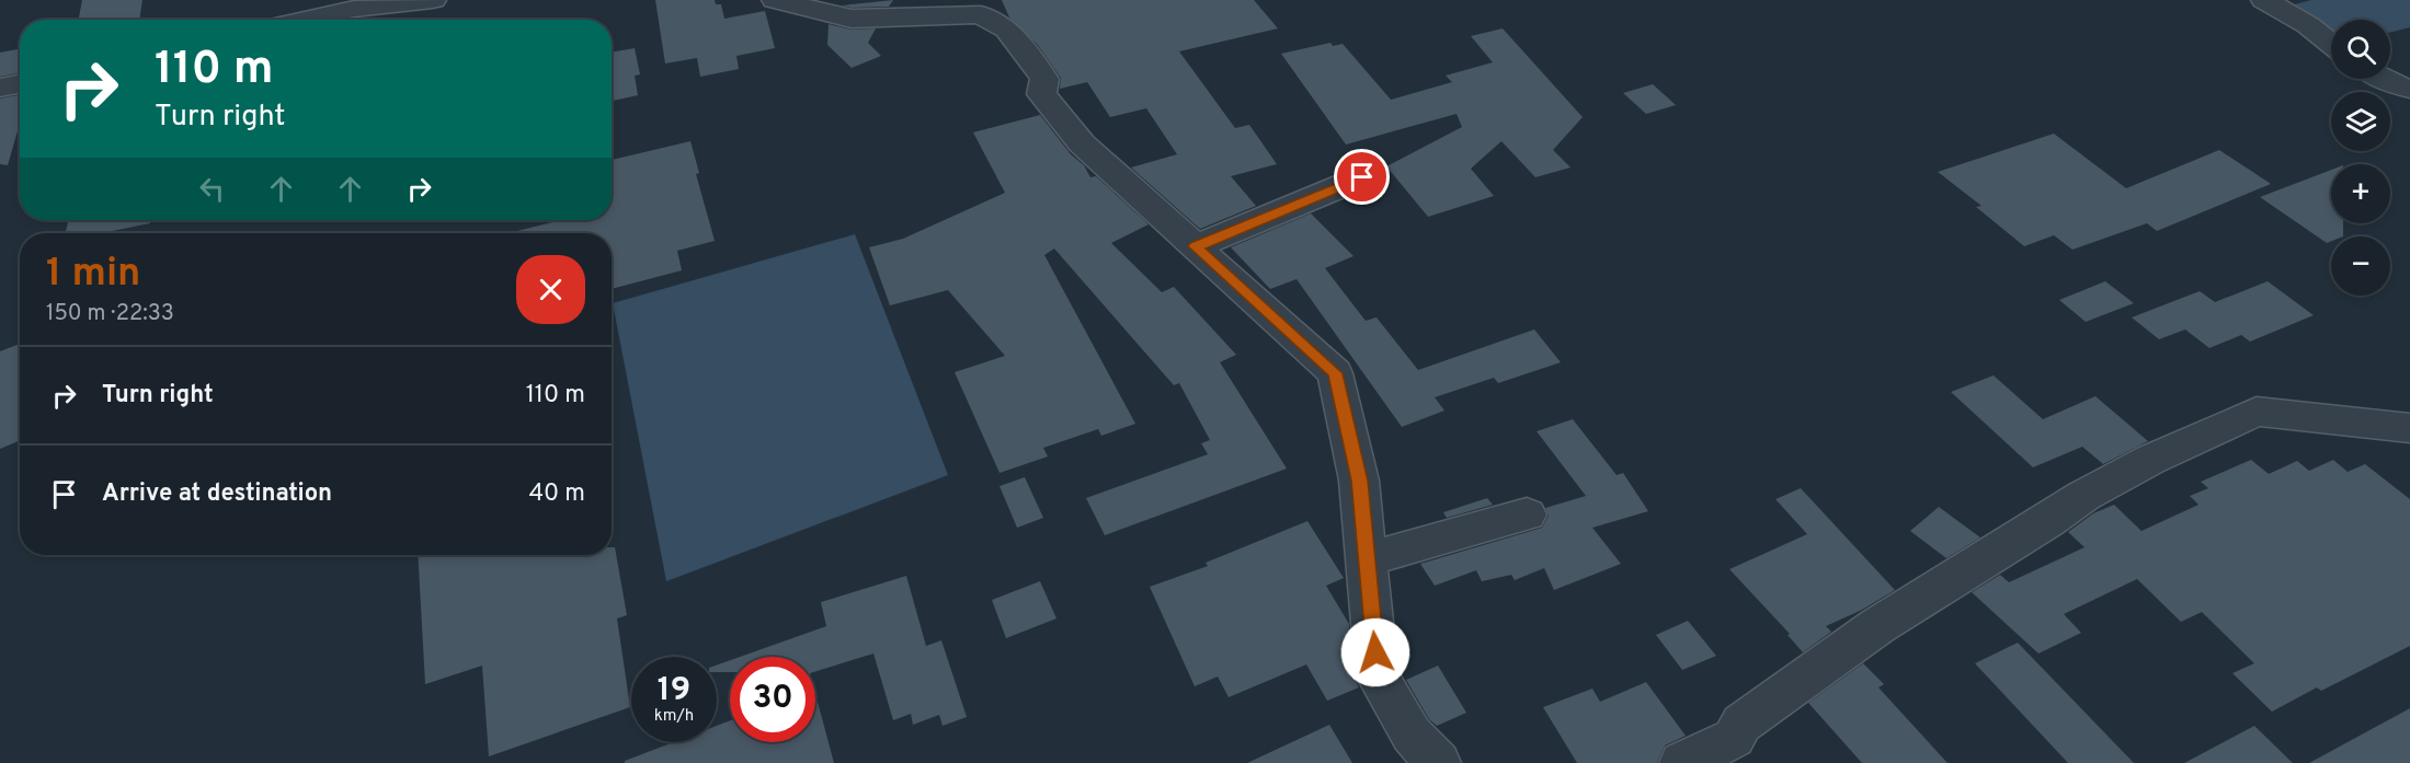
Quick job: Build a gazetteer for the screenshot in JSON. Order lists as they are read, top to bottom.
{
  "page": {
    "map_buttons": ["+", "−"],
    "turn": ["110 m", "Turn right"],
    "heading": ["1 min", "150 m · 22:33"],
    "list": [
      {
        "name": "Turn right",
        "value": "110 m"
      },
      {
        "name": "Arrive at destination",
        "value": "40 m"
      }
    ],
    "speed": "19 km/h",
    "limit": "30"
  }
}
